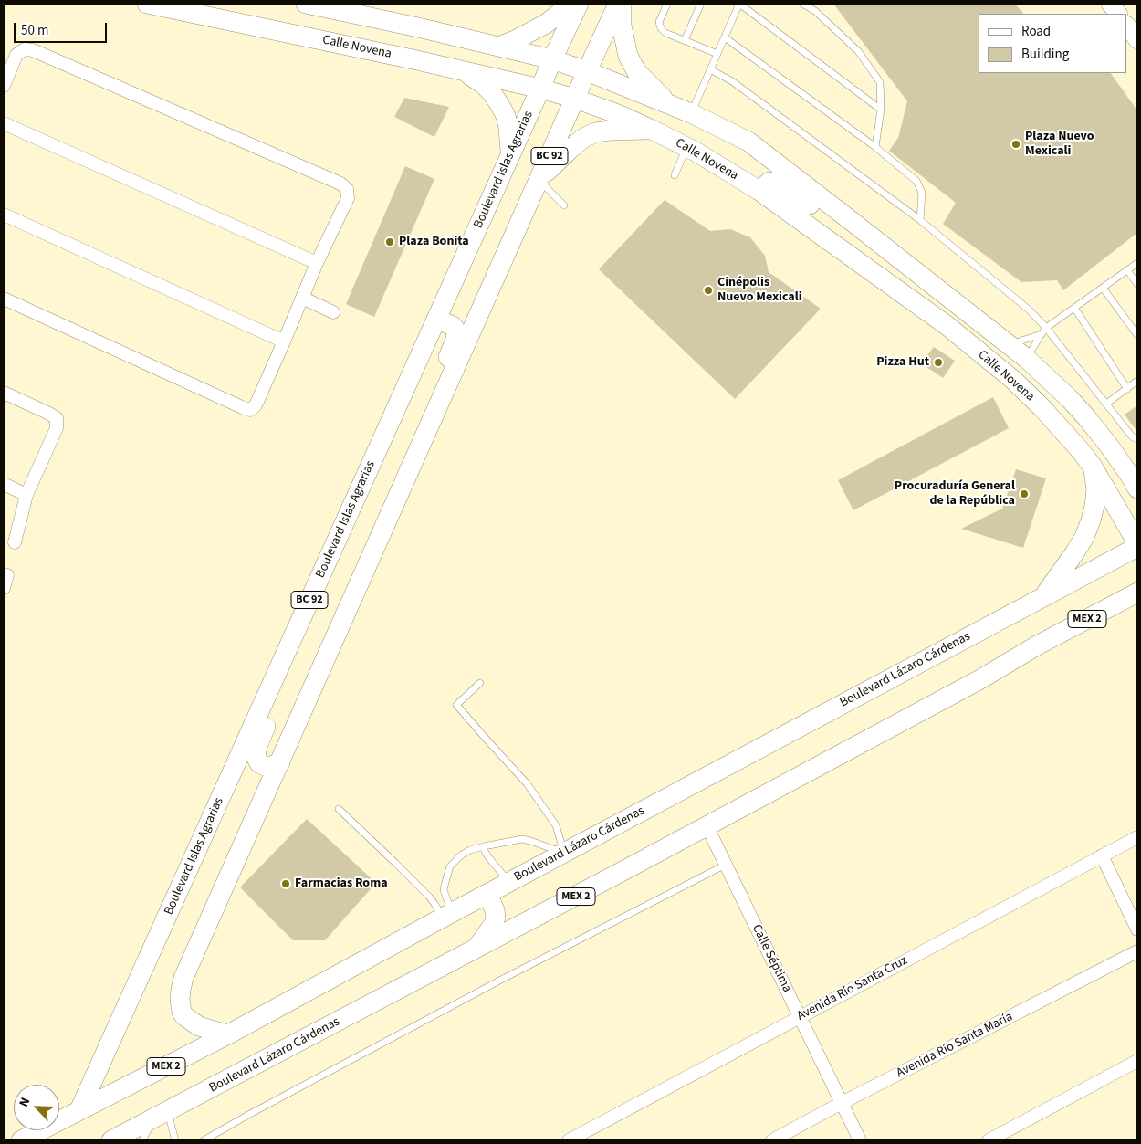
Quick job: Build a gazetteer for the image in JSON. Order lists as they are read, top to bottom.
{
  "streets": {
    "main road": [
      "Calle Novena",
      "BC 92",
      "Boulevard Islas Agrarias",
      "MEX 2",
      "Boulevard Lázaro Cárdenas"
    ],
    "street": ["Calle Séptima", "Avenida Río Santa Cruz", "Avenida Río Santa María"]
  },
  "crossings": [
    ["Calle Novena", "BC 92"],
    ["Calle Novena", "Boulevard Islas Agrarias"],
    ["Calle Novena", "Boulevard Lázaro Cárdenas"],
    ["BC 92", "Boulevard Lázaro Cárdenas"],
    ["Boulevard Islas Agrarias", "Boulevard Lázaro Cárdenas"],
    ["Boulevard Lázaro Cárdenas", "Calle Séptima"],
    ["Calle Séptima", "Avenida Río Santa Cruz"],
    ["Calle Séptima", "Avenida Río Santa María"]
  ],
  "places": [
    "Plaza Nuevo Mexicali",
    "Plaza Bonita",
    "Cinépolis Nuevo Mexicali",
    "Pizza Hut",
    "Procuraduría General de la República",
    "Farmacias Roma"
  ],
  "legend": ["Road", "Building"],
  "scale_bar": "50 m",
  "north": "top left"
}
